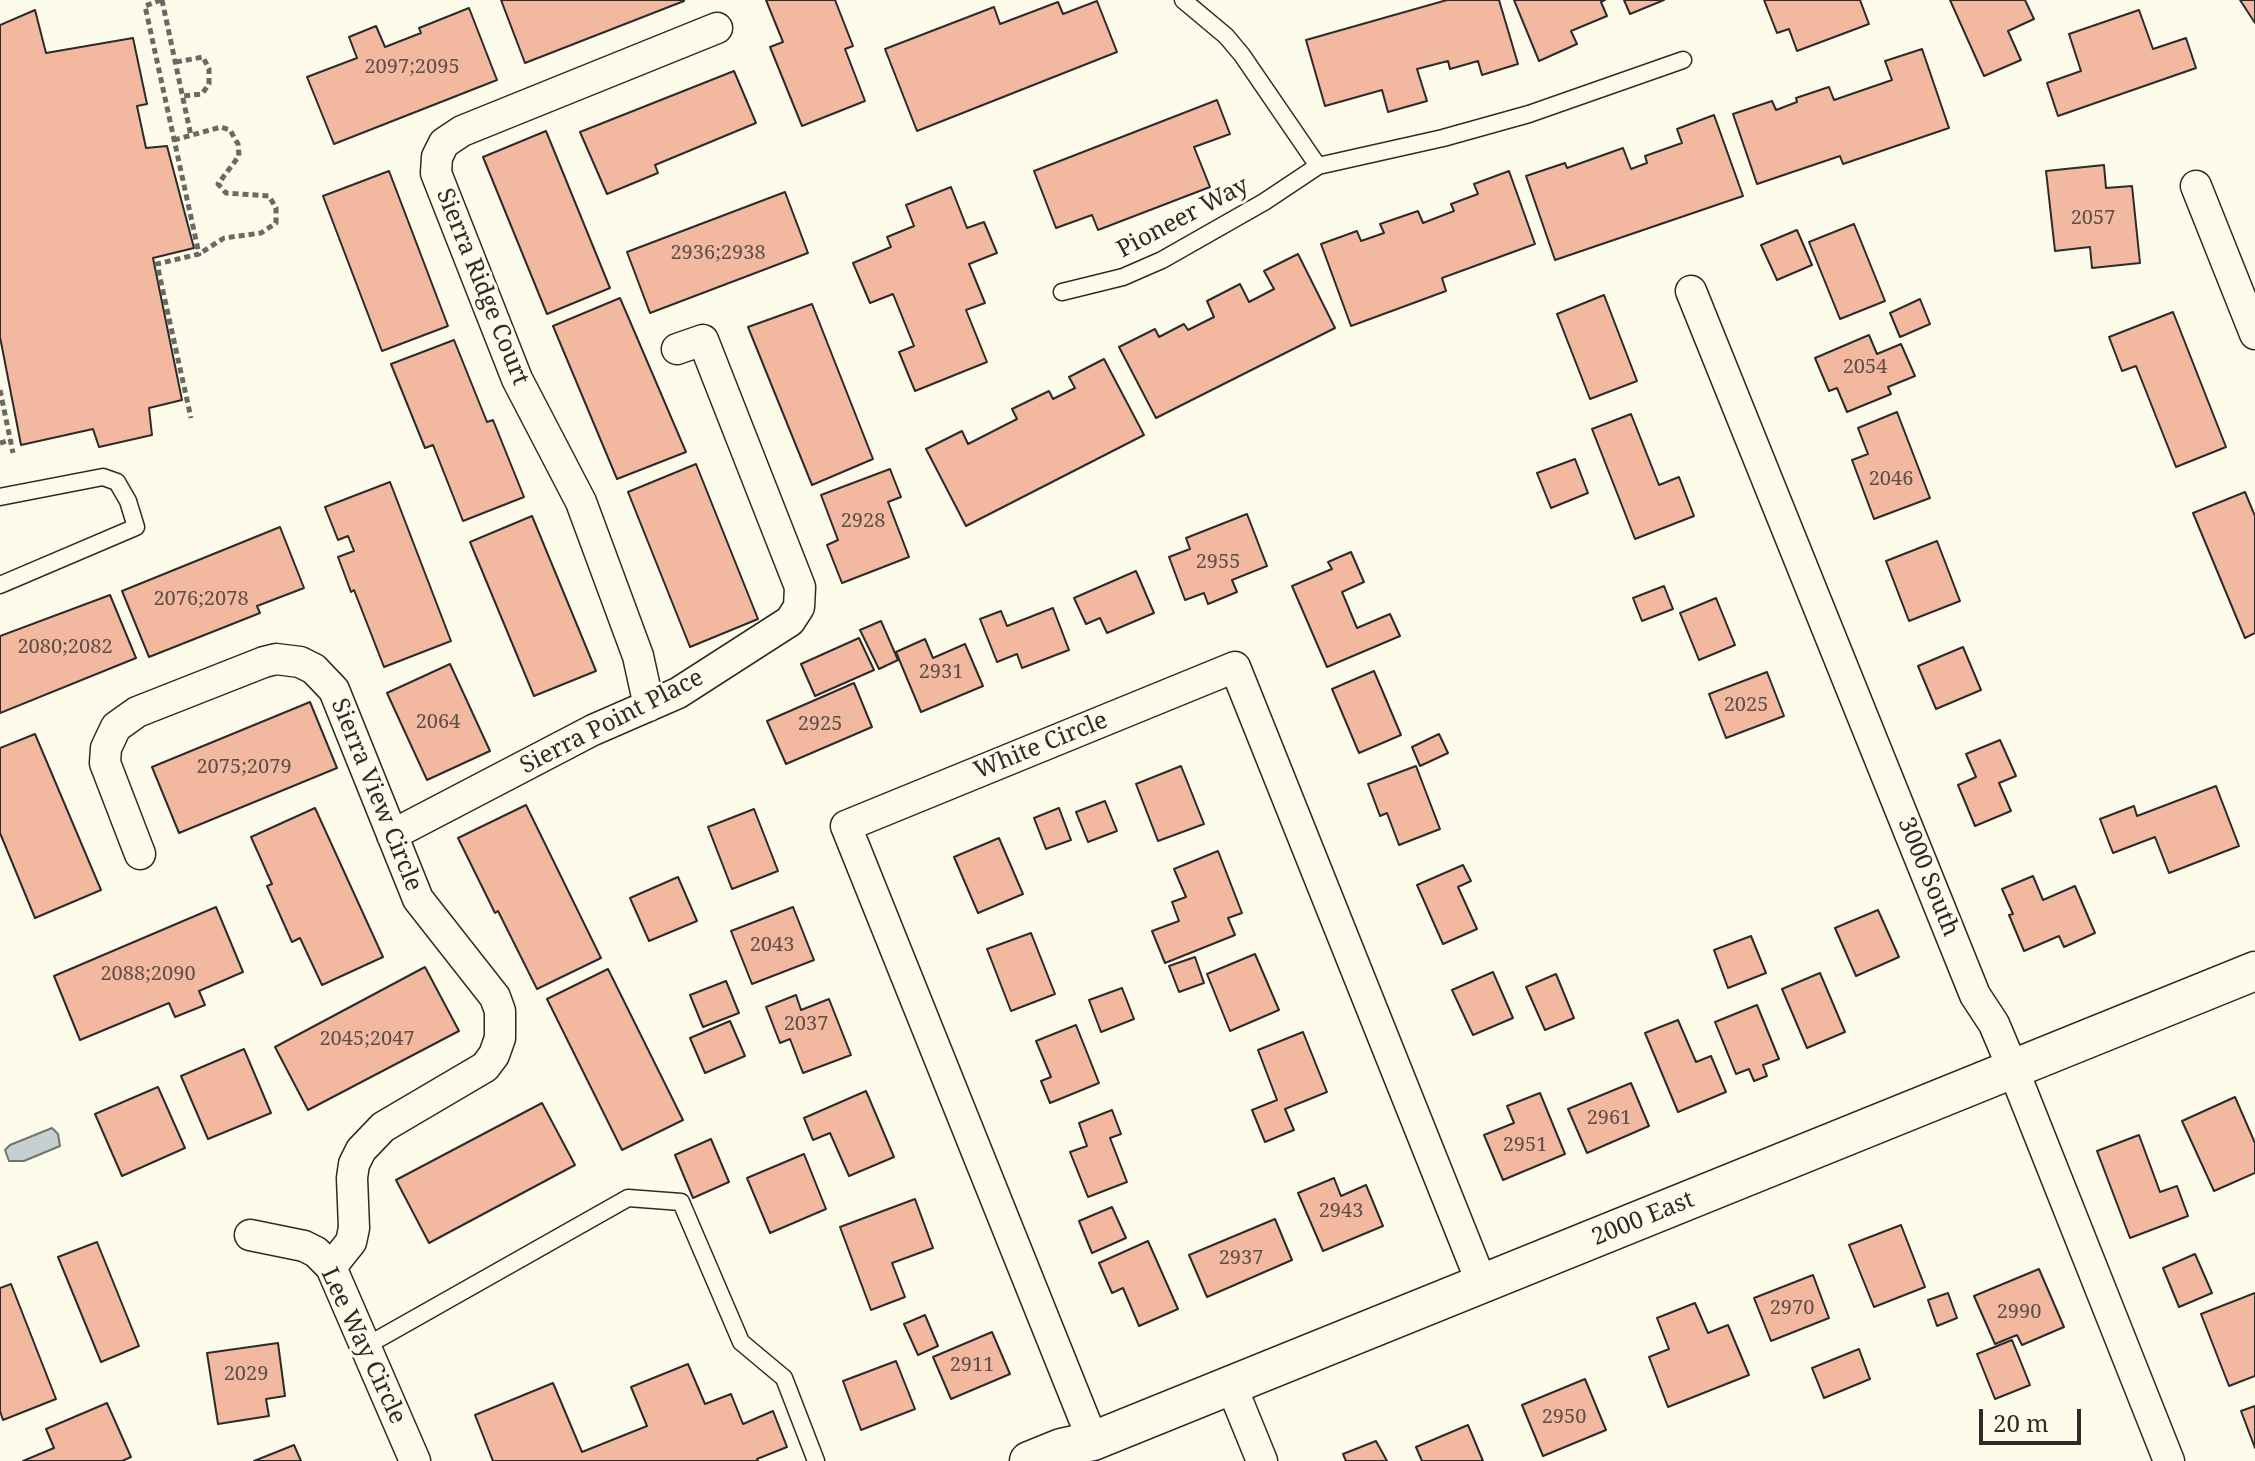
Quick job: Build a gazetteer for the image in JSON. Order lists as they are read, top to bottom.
{
  "streets": {
    "street": [
      "Sierra Ridge Court",
      "Sierra Point Place",
      "White Circle",
      "Sierra View Circle",
      "3000 South",
      "2000 East",
      "Lee Way Circle"
    ],
    "lane": ["Pioneer Way"]
  },
  "crossings": [
    ["Sierra Ridge Court", "Sierra Point Place"],
    ["Sierra Point Place", "Sierra View Circle"],
    ["White Circle", "2000 East"],
    ["Sierra View Circle", "Lee Way Circle"],
    ["3000 South", "2000 East"]
  ],
  "house_numbers": [
    "2097;2095",
    "2057",
    "2936;2938",
    "2054",
    "2046",
    "2928",
    "2955",
    "2076;2078",
    "2080;2082",
    "2931",
    "2025",
    "2064",
    "2925",
    "2075;2079",
    "2043",
    "2088;2090",
    "2037",
    "2045;2047",
    "2961",
    "2951",
    "2943",
    "2937",
    "2970",
    "2990",
    "2911",
    "2029",
    "2950"
  ],
  "scale_bar": "20 m"
}
